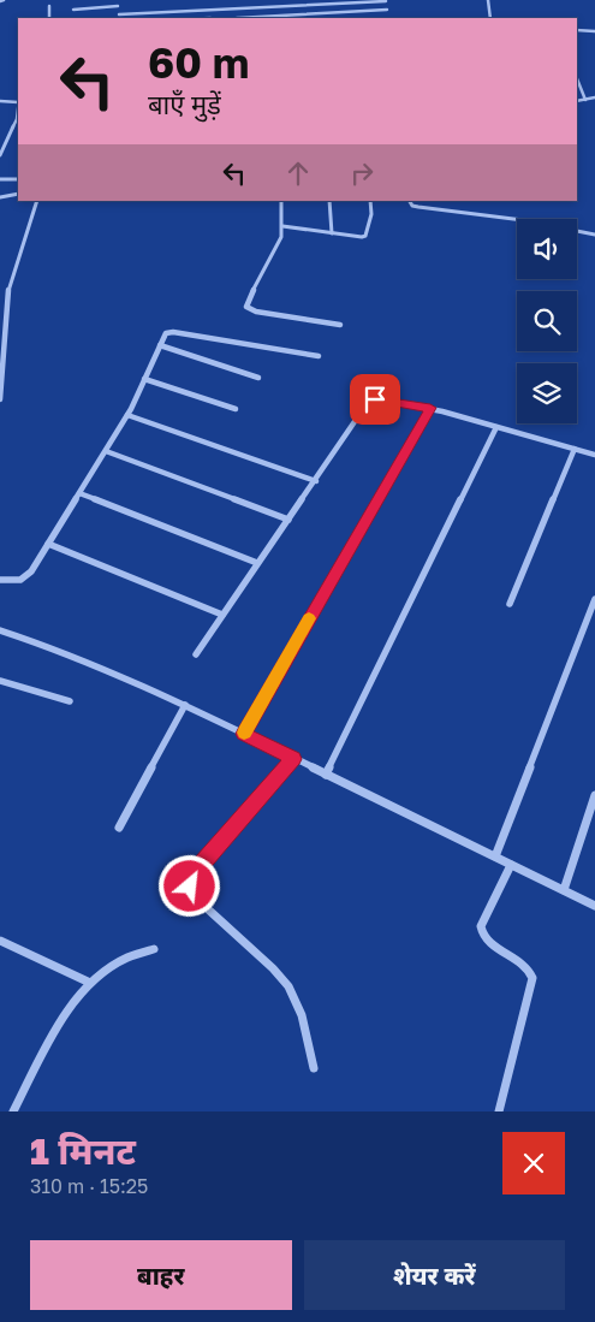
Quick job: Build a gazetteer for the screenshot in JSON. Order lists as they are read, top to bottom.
{
  "page": {
    "turn": ["60 m", "बाएँ मुड़ें"],
    "heading": ["1 मिनट", "310 m · 15:25"],
    "buttons": ["बाहर", "शेयर करें"]
  }
}
